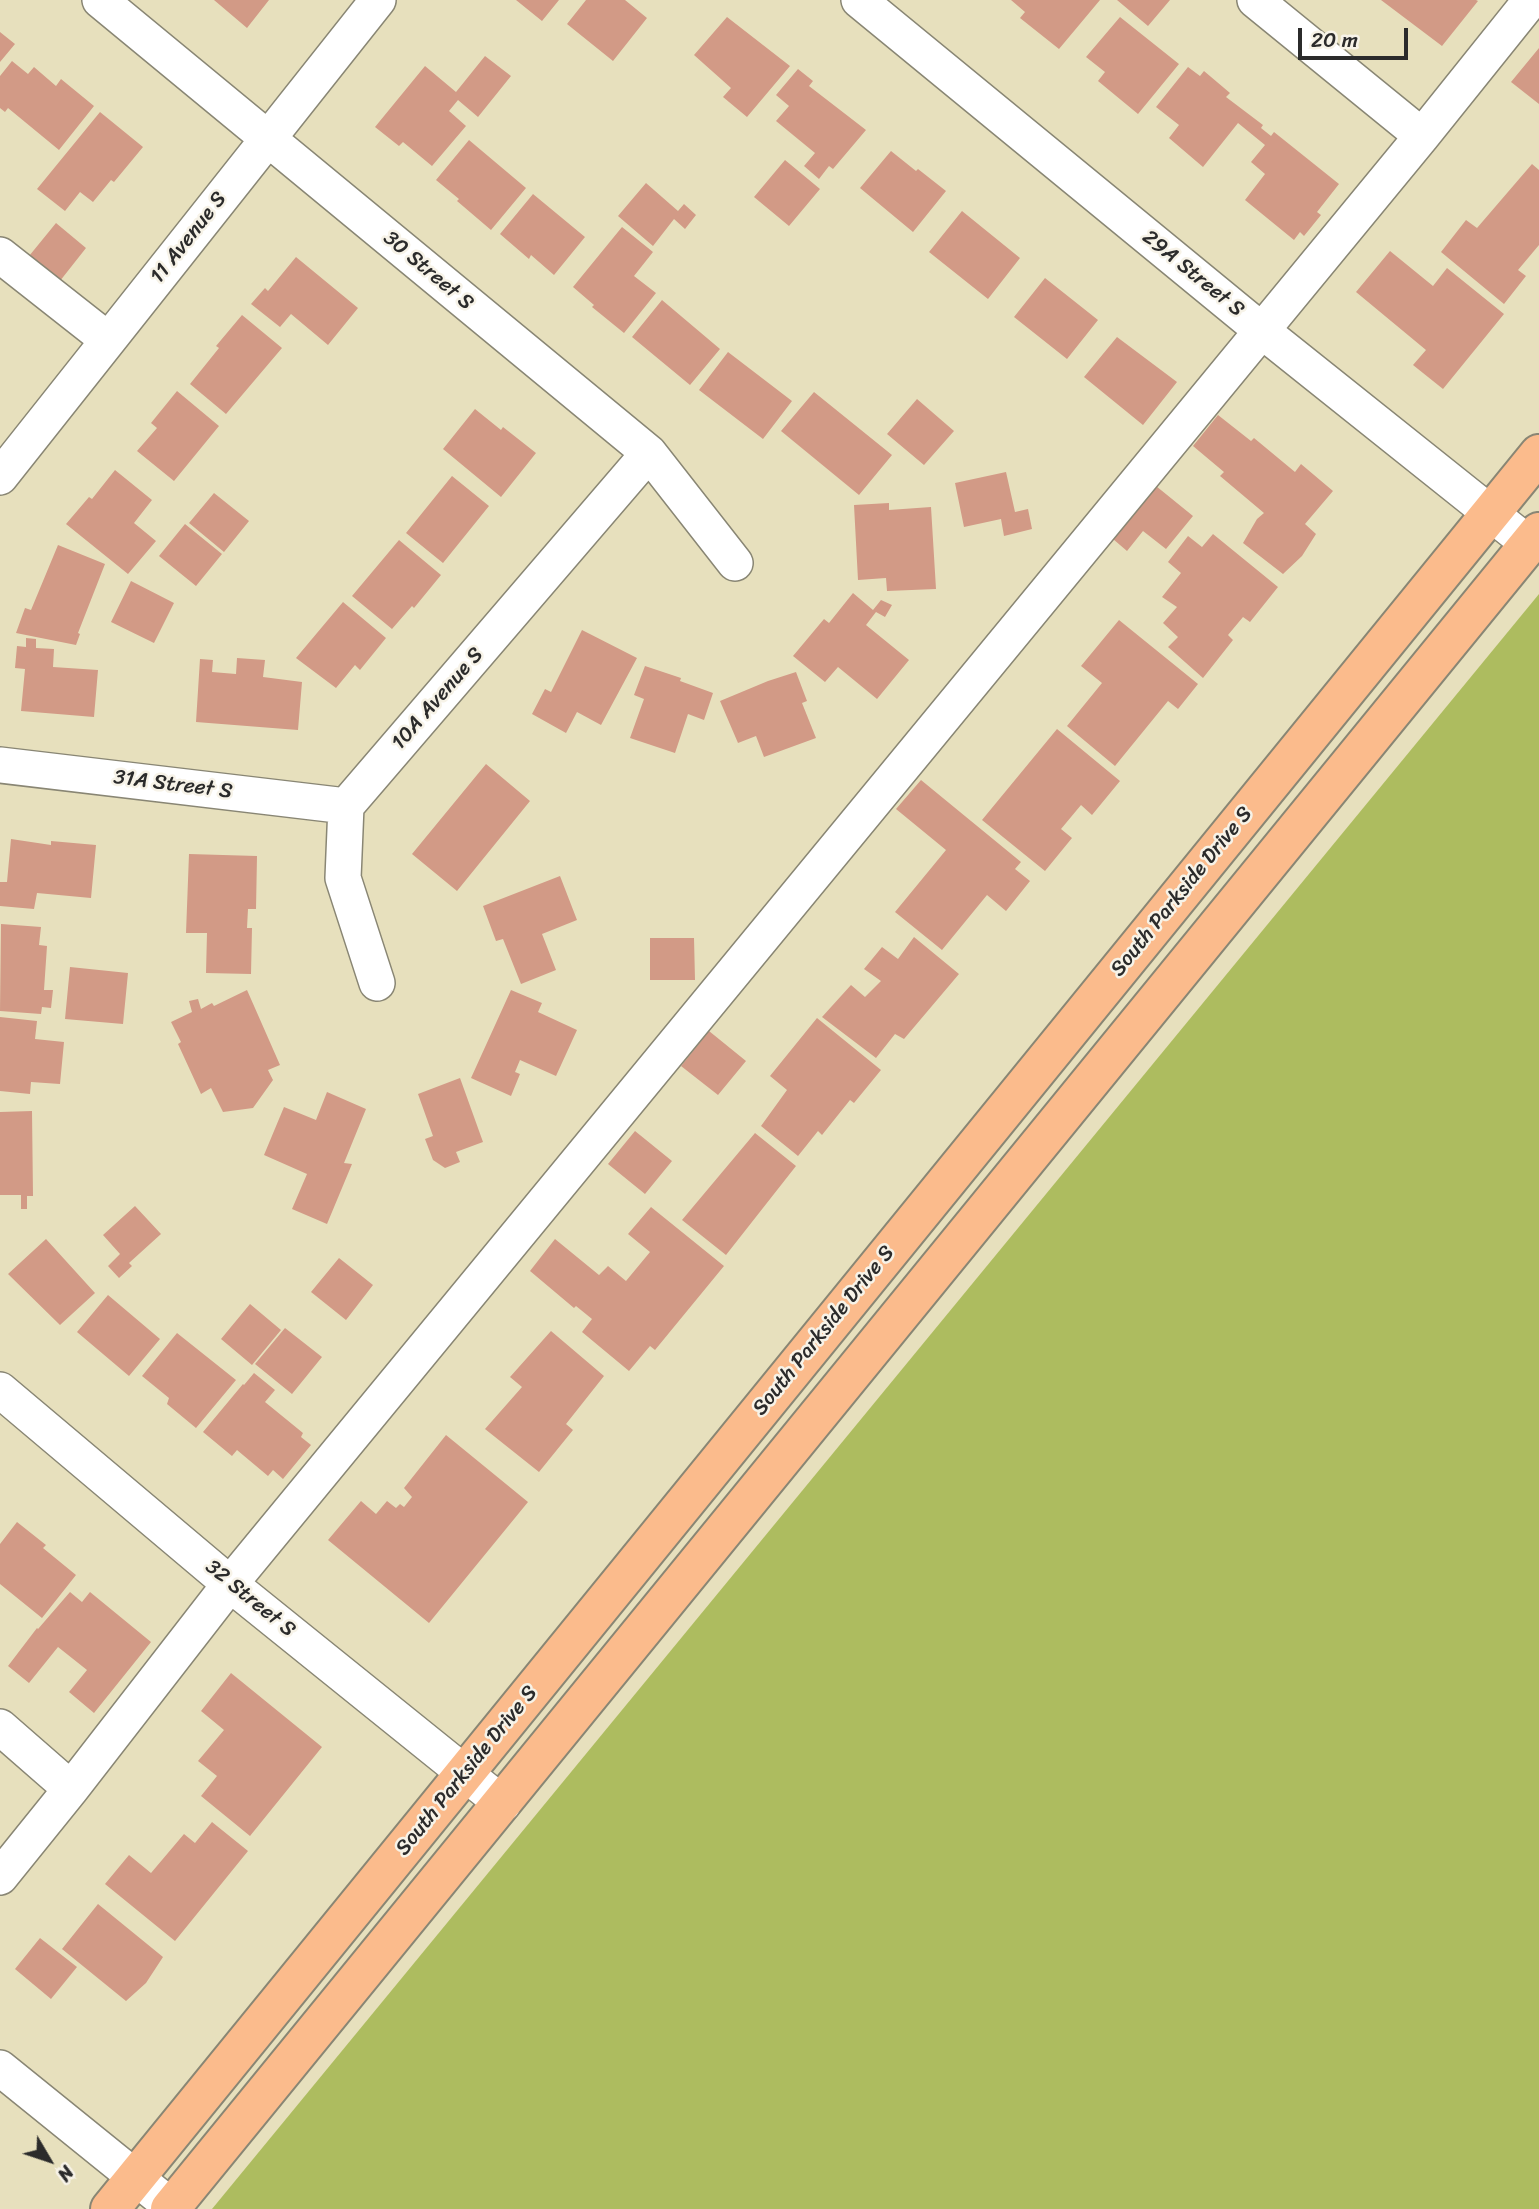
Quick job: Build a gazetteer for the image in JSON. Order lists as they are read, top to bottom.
{
  "streets": {
    "main road": ["South Parkside Drive S"],
    "street": [
      "11 Avenue S",
      "30 Street S",
      "29A Street S",
      "10A Avenue S",
      "31A Street S",
      "32 Street S"
    ]
  },
  "crossings": [
    ["11 Avenue S", "30 Street S"],
    ["30 Street S", "10A Avenue S"],
    ["29A Street S", "South Parkside Drive S"],
    ["10A Avenue S", "31A Street S"],
    ["South Parkside Drive S", "32 Street S"]
  ],
  "scale_bar": "20 m",
  "north": "bottom right"
}
